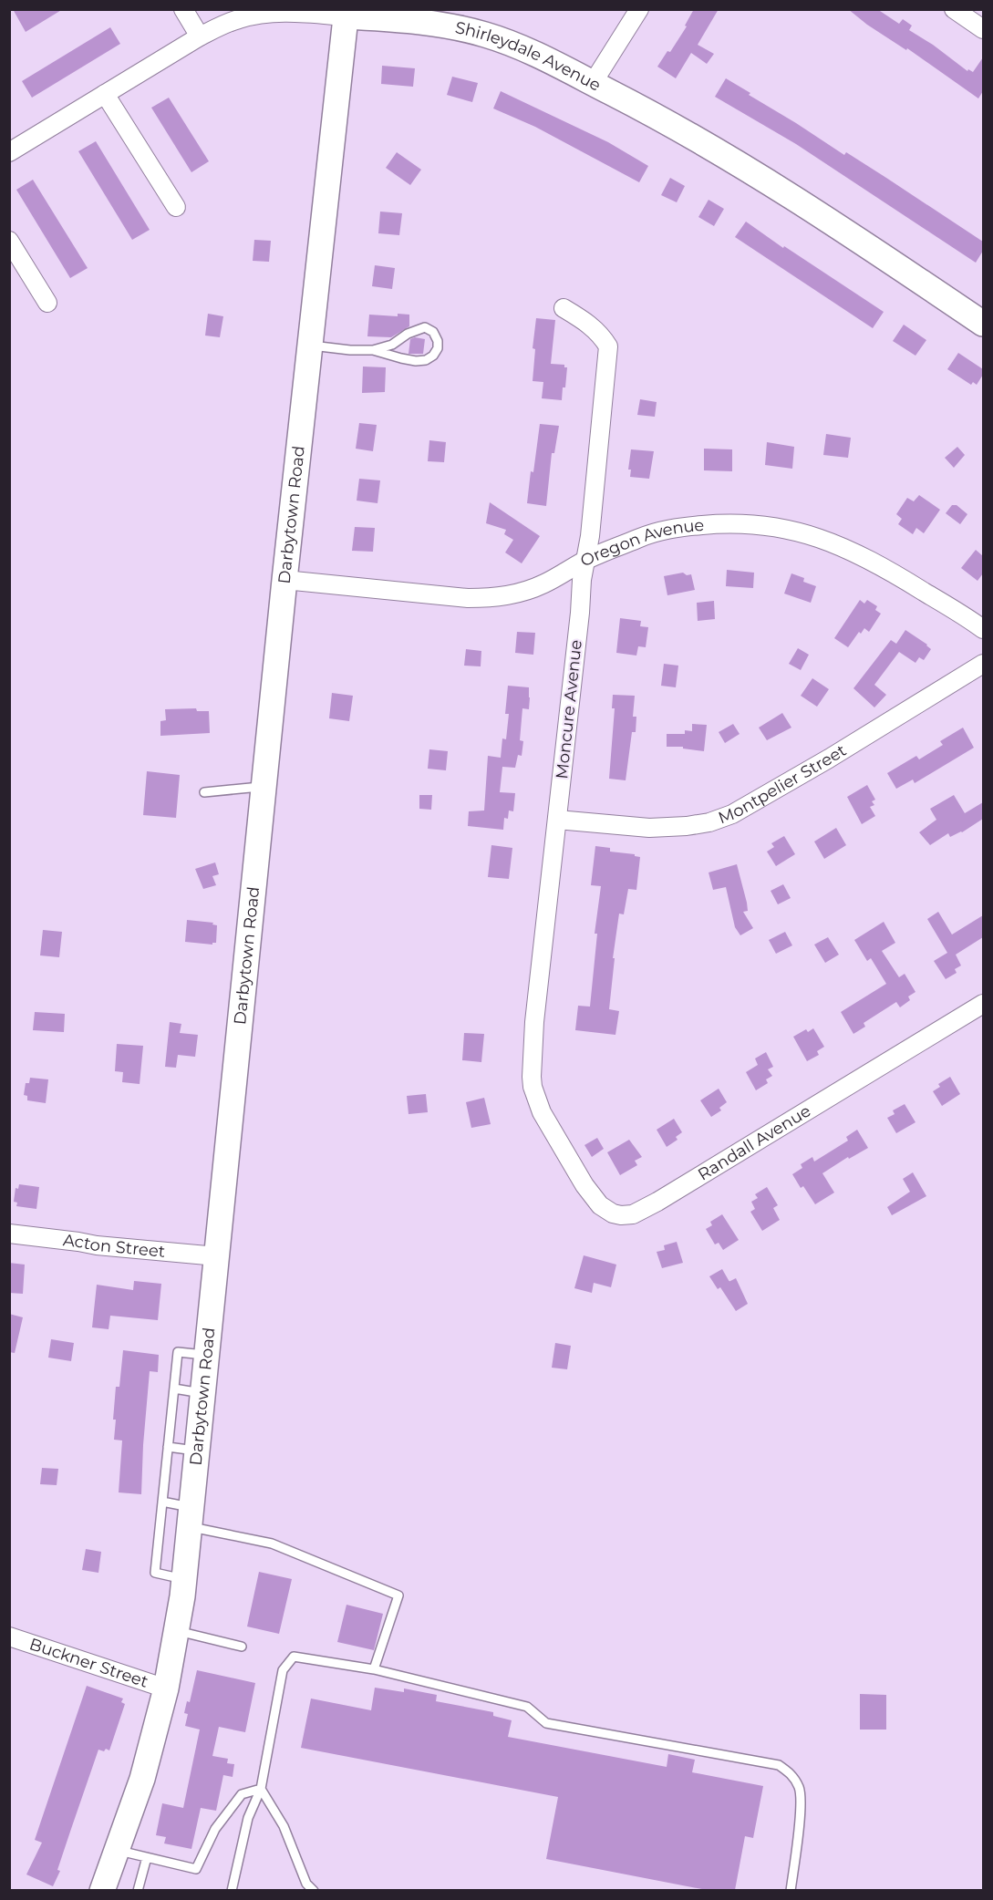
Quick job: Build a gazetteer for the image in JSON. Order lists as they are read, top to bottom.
{
  "streets": {
    "main road": ["Shirleydale Avenue", "Darbytown Road"],
    "street": [
      "Oregon Avenue",
      "Moncure Avenue",
      "Montpelier Street",
      "Randall Avenue",
      "Acton Street",
      "Buckner Street"
    ]
  },
  "crossings": [
    ["Shirleydale Avenue", "Darbytown Road"],
    ["Darbytown Road", "Oregon Avenue"],
    ["Darbytown Road", "Acton Street"],
    ["Darbytown Road", "Buckner Street"],
    ["Oregon Avenue", "Moncure Avenue"],
    ["Moncure Avenue", "Montpelier Street"],
    ["Moncure Avenue", "Randall Avenue"]
  ]
}
